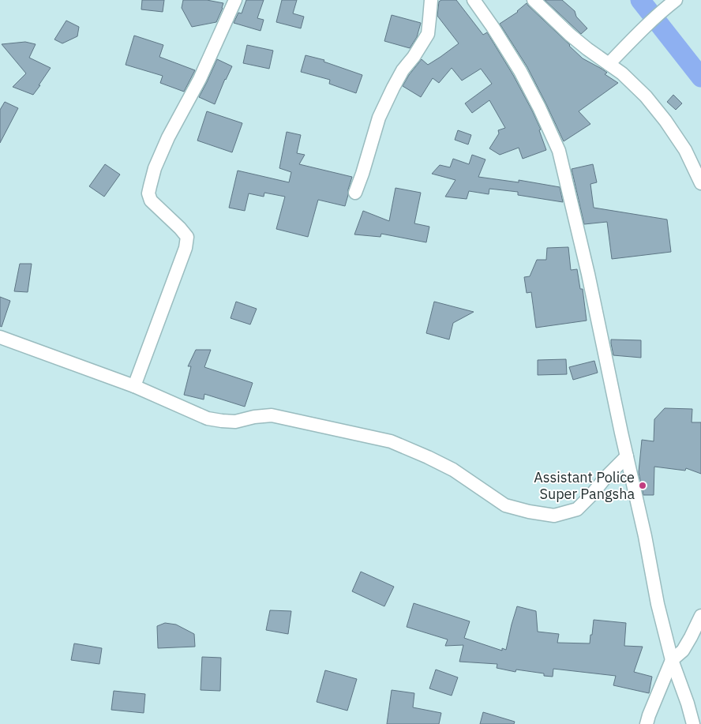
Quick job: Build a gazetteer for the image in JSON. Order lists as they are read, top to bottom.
{
  "places": ["Assistant Police Super Pangsha"]
}
